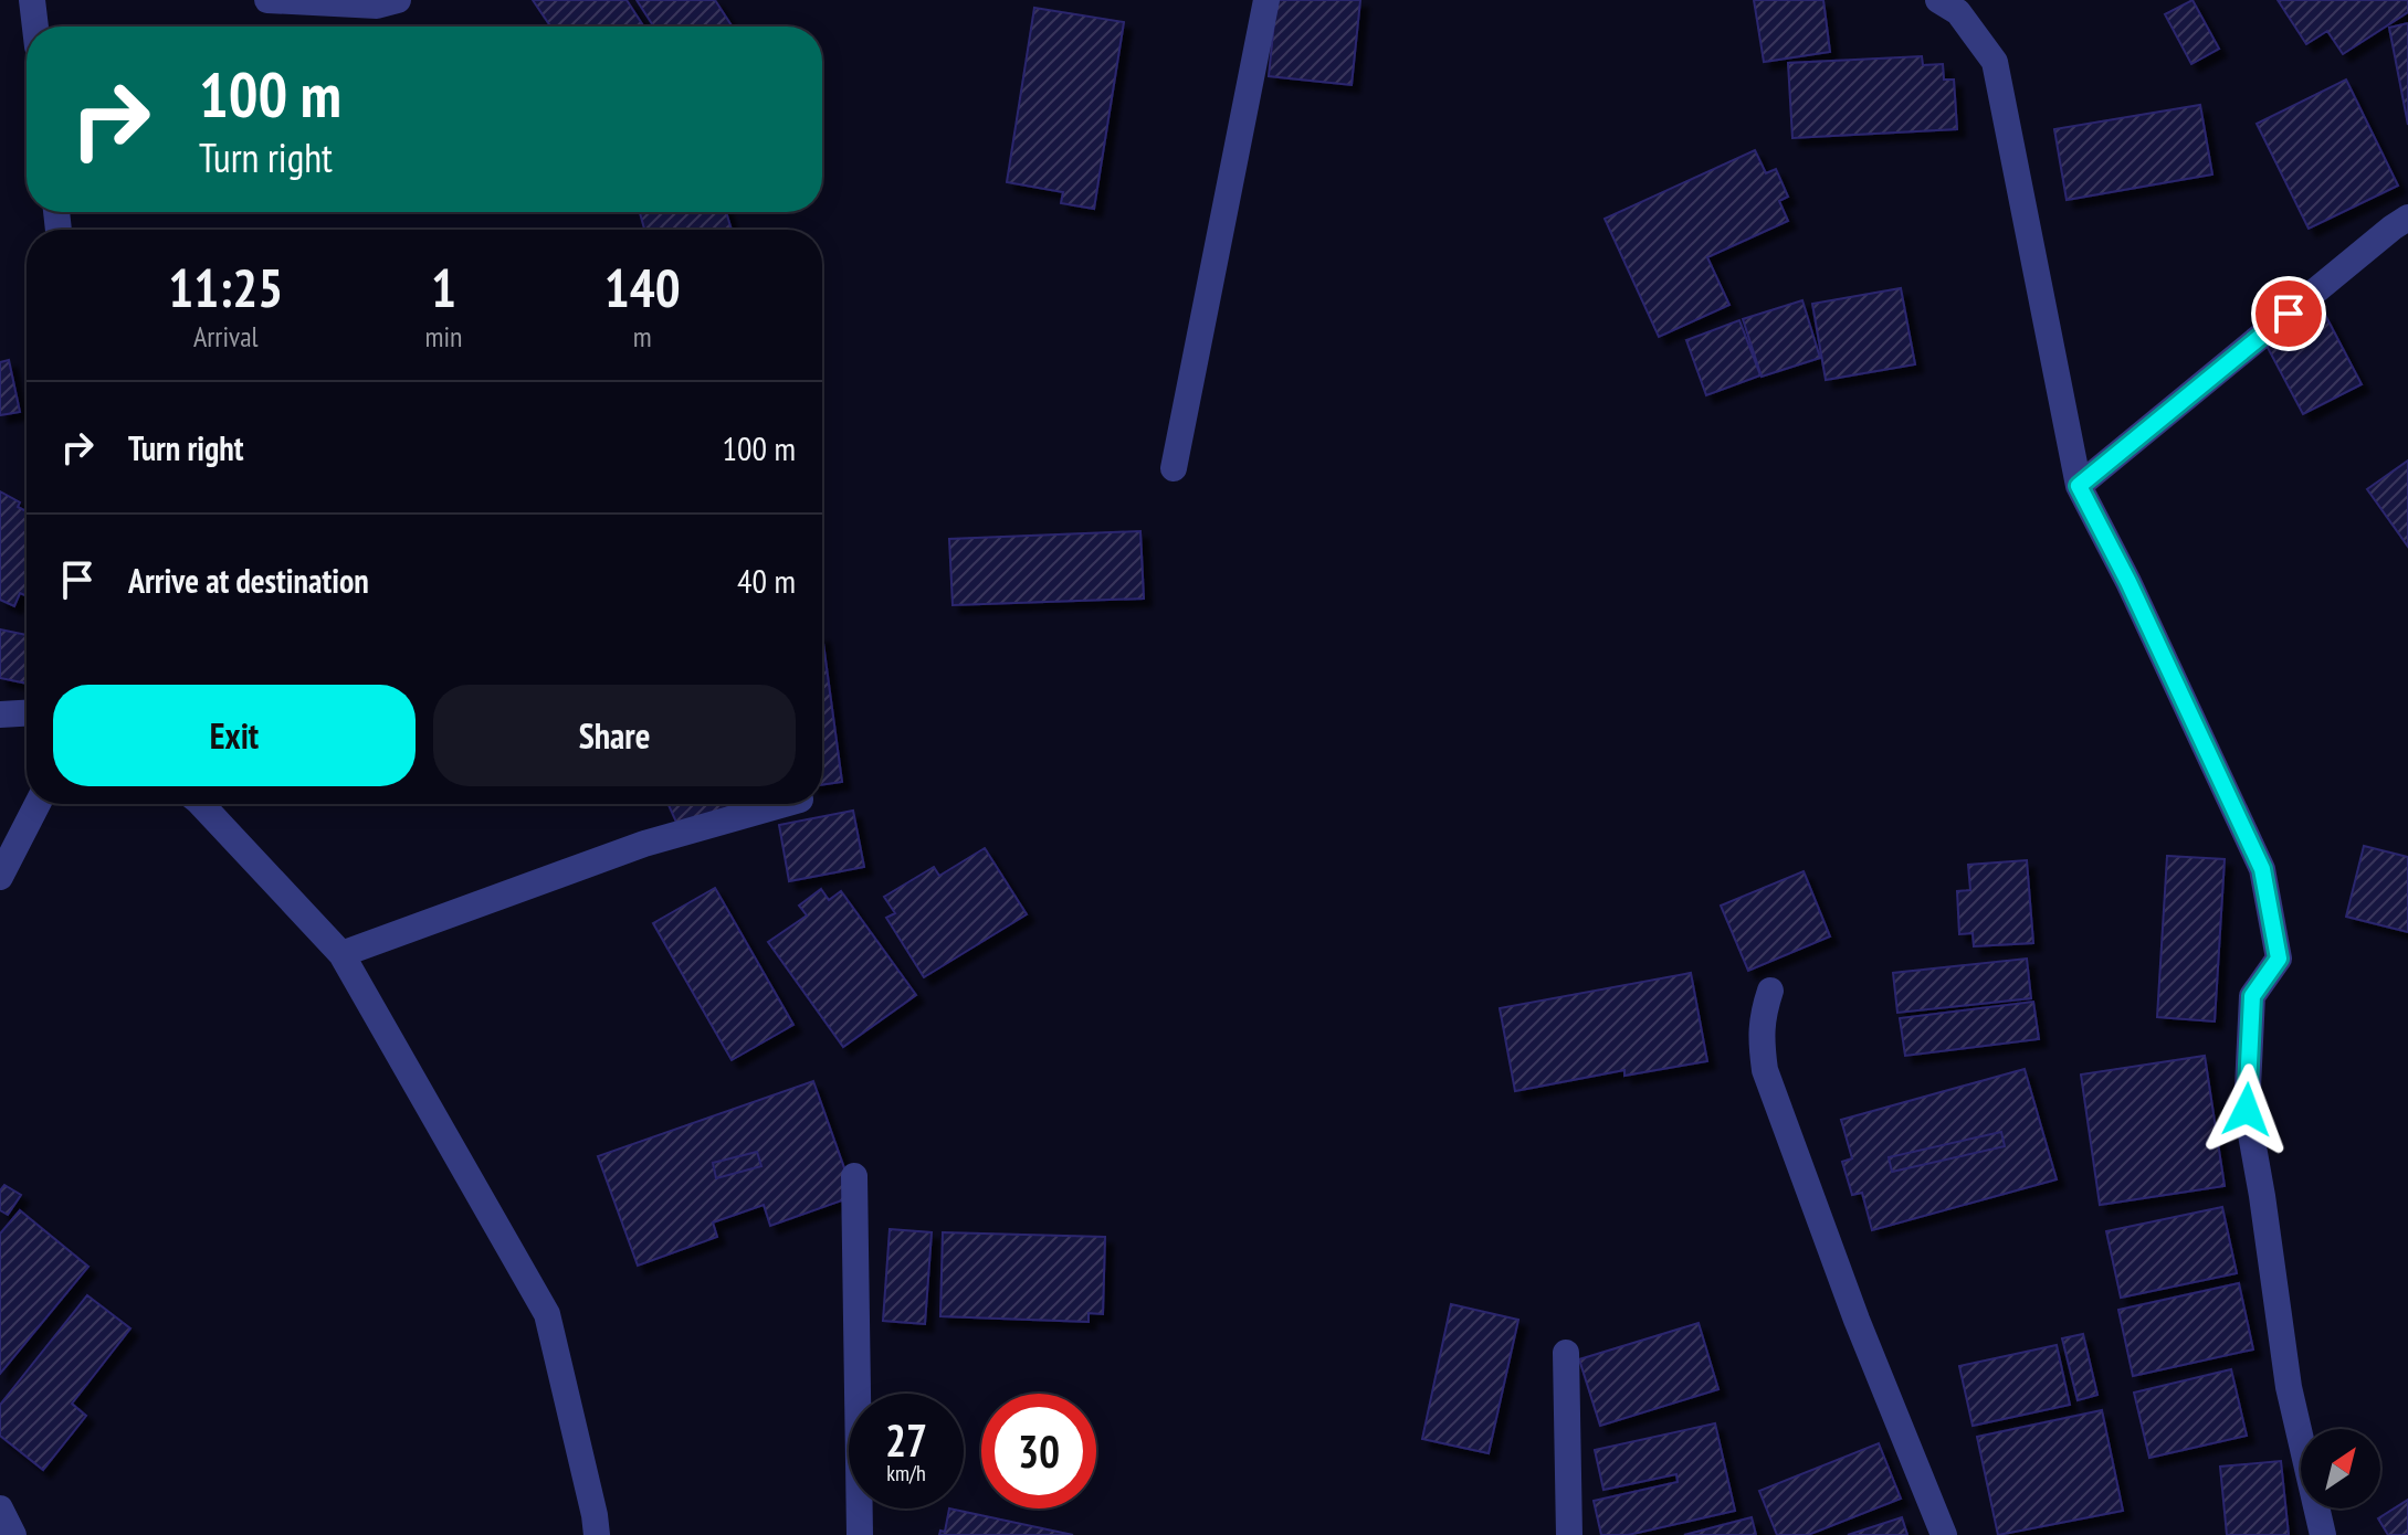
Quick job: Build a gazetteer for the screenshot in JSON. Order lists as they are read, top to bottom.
{
  "north": "top right",
  "page": {
    "turn": ["100 m", "Turn right"],
    "eta": [
      "11:25",
      "Arrival",
      "1",
      "min",
      "140",
      "m"
    ],
    "list": [
      {
        "name": "Turn right",
        "value": "100 m"
      },
      {
        "name": "Arrive at destination",
        "value": "40 m"
      }
    ],
    "buttons": ["Exit", "Share"],
    "speed": "27 km/h",
    "limit": "30"
  }
}
